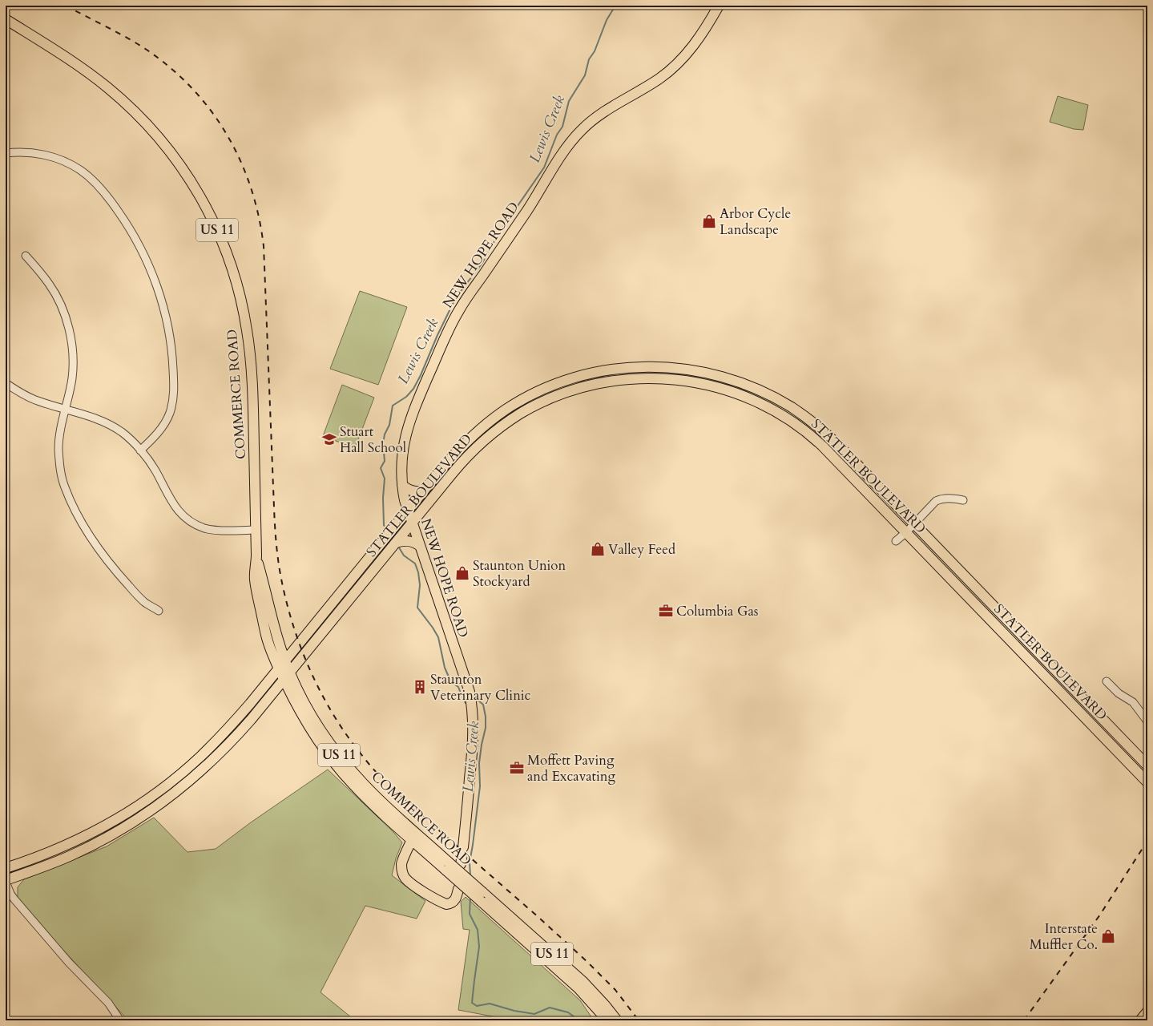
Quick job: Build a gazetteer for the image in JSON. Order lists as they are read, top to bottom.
{
  "streets": {
    "main road": [
      "US 11",
      "NEW HOPE ROAD",
      "COMMERCE ROAD",
      "STATLER BOULEVARD"
    ]
  },
  "crossings": [
    ["NEW HOPE ROAD", "STATLER BOULEVARD"],
    ["COMMERCE ROAD", "STATLER BOULEVARD"]
  ],
  "water": ["Lewis Creek"],
  "places": {
    "shop": [
      "Arbor Cycle Landscape",
      "Valley Feed",
      "Staunton Union Stockyard",
      "Interstate Muffler Co."
    ],
    "school or university": ["Stuart Hall School"],
    "office": ["Columbia Gas", "Moffett Paving and Excavating"],
    "building": ["Staunton Veterinary Clinic"]
  }
}
